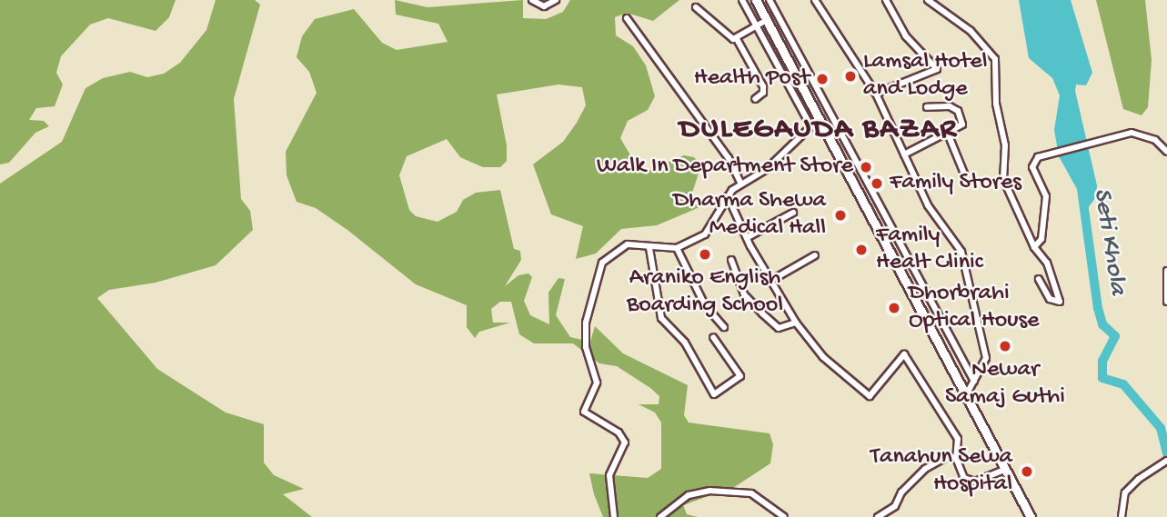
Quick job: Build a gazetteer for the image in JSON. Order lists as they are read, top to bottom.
{
  "districts": ["DULEGAUDA BAZAR"],
  "water": ["Seti Khola"],
  "places": [
    "Lamsal Hotel and Lodge",
    "Health Post",
    "Walk In Department Store",
    "Family Stores",
    "Dharma Shewa Medical Hall",
    "Family Healt Clinic",
    "Araniko English Boarding School",
    "Dhorbrahi Optical House",
    "Newar Samaj Guthi",
    "Tanahun Sewa Hospital"
  ]
}
